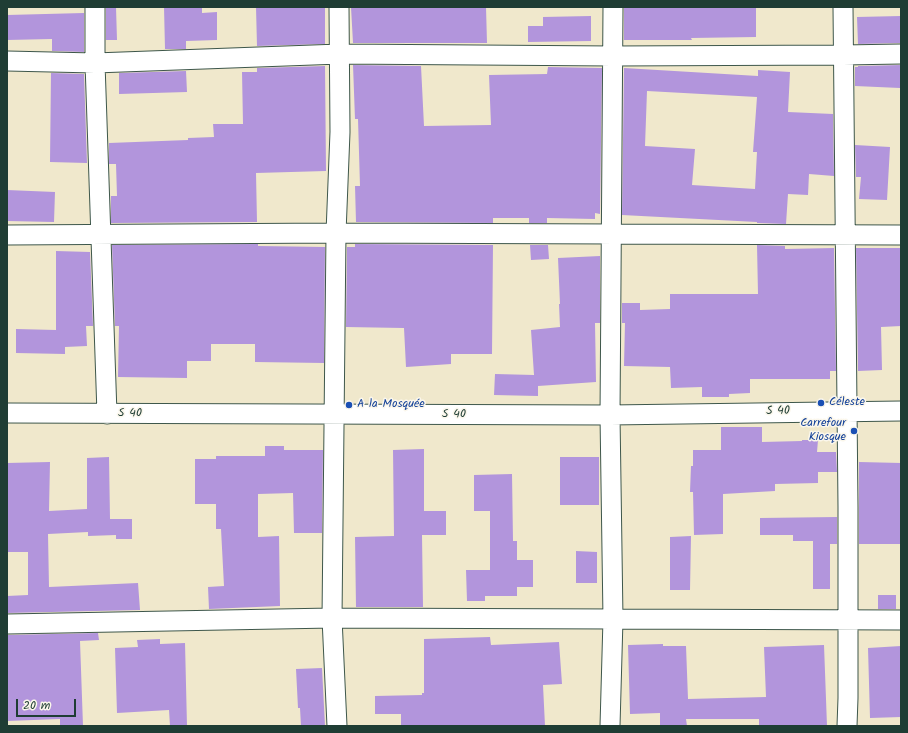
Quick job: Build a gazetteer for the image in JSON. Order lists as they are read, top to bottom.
{
  "streets": {
    "street": ["S 40"]
  },
  "places": ["Céleste", "A la Mosquée", "Carrefour Kiosque"],
  "scale_bar": "20 m"
}
